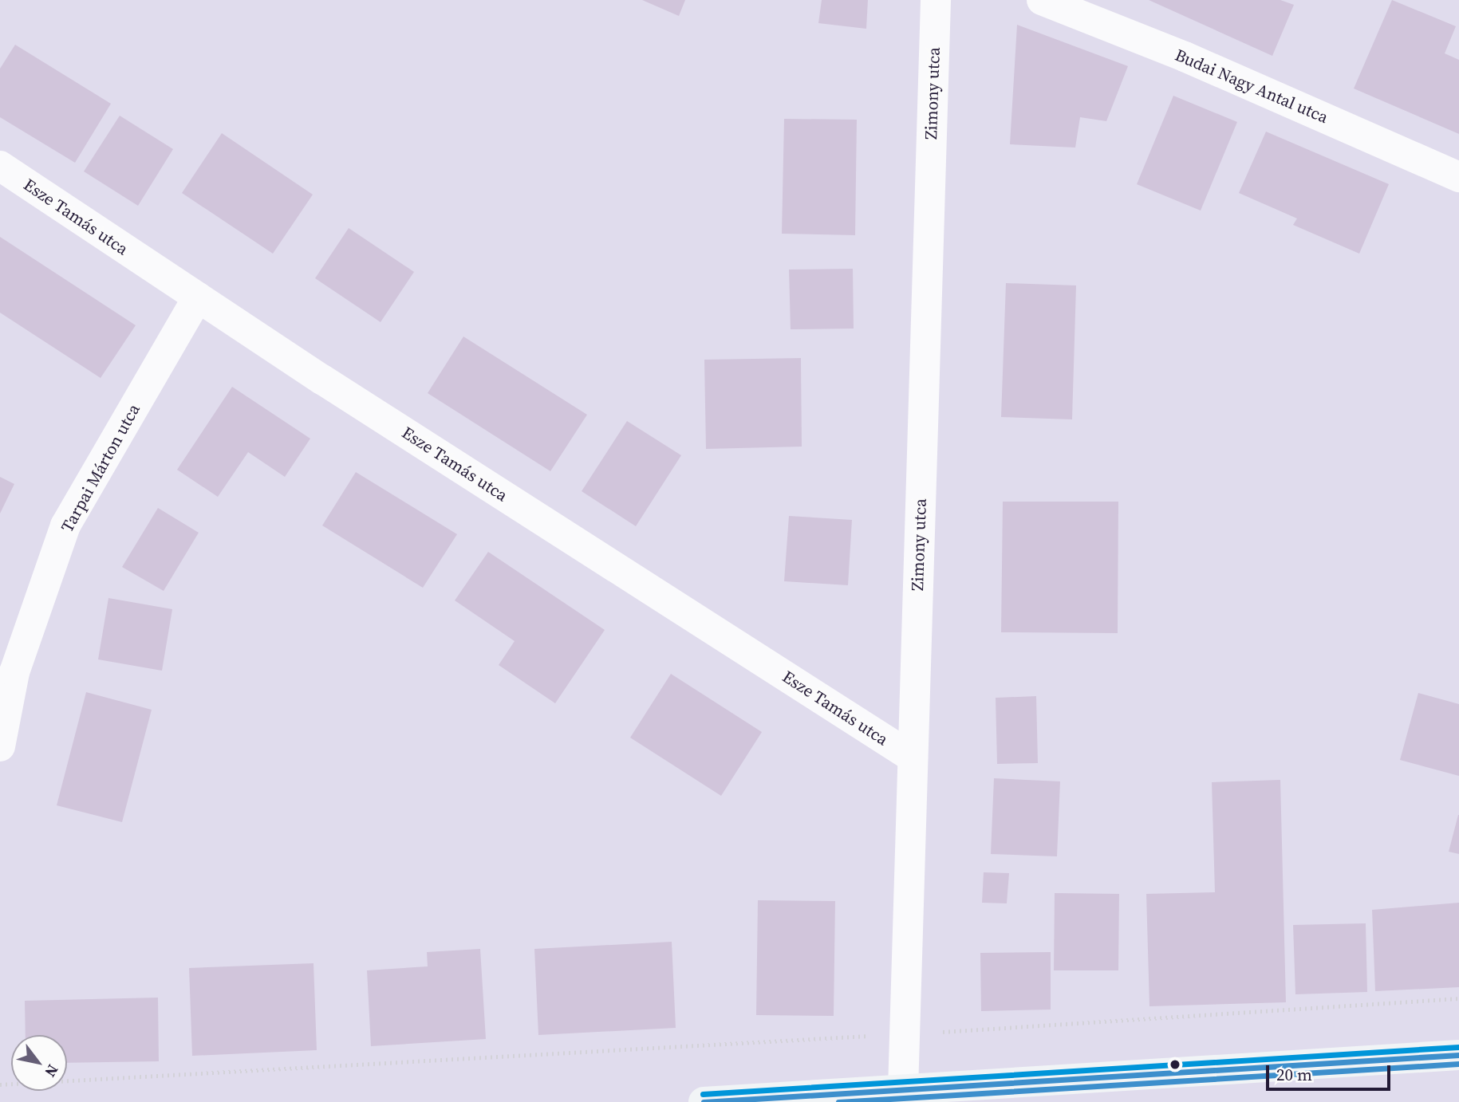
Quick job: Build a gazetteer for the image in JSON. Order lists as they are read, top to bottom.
{
  "streets": {
    "street": [
      "Budai Nagy Antal utca",
      "Zimony utca",
      "Esze Tamás utca",
      "Tarpai Márton utca"
    ]
  },
  "crossings": [
    ["Zimony utca", "Esze Tamás utca"],
    ["Esze Tamás utca", "Tarpai Márton utca"]
  ],
  "scale_bar": "20 m",
  "north": "bottom right"
}
